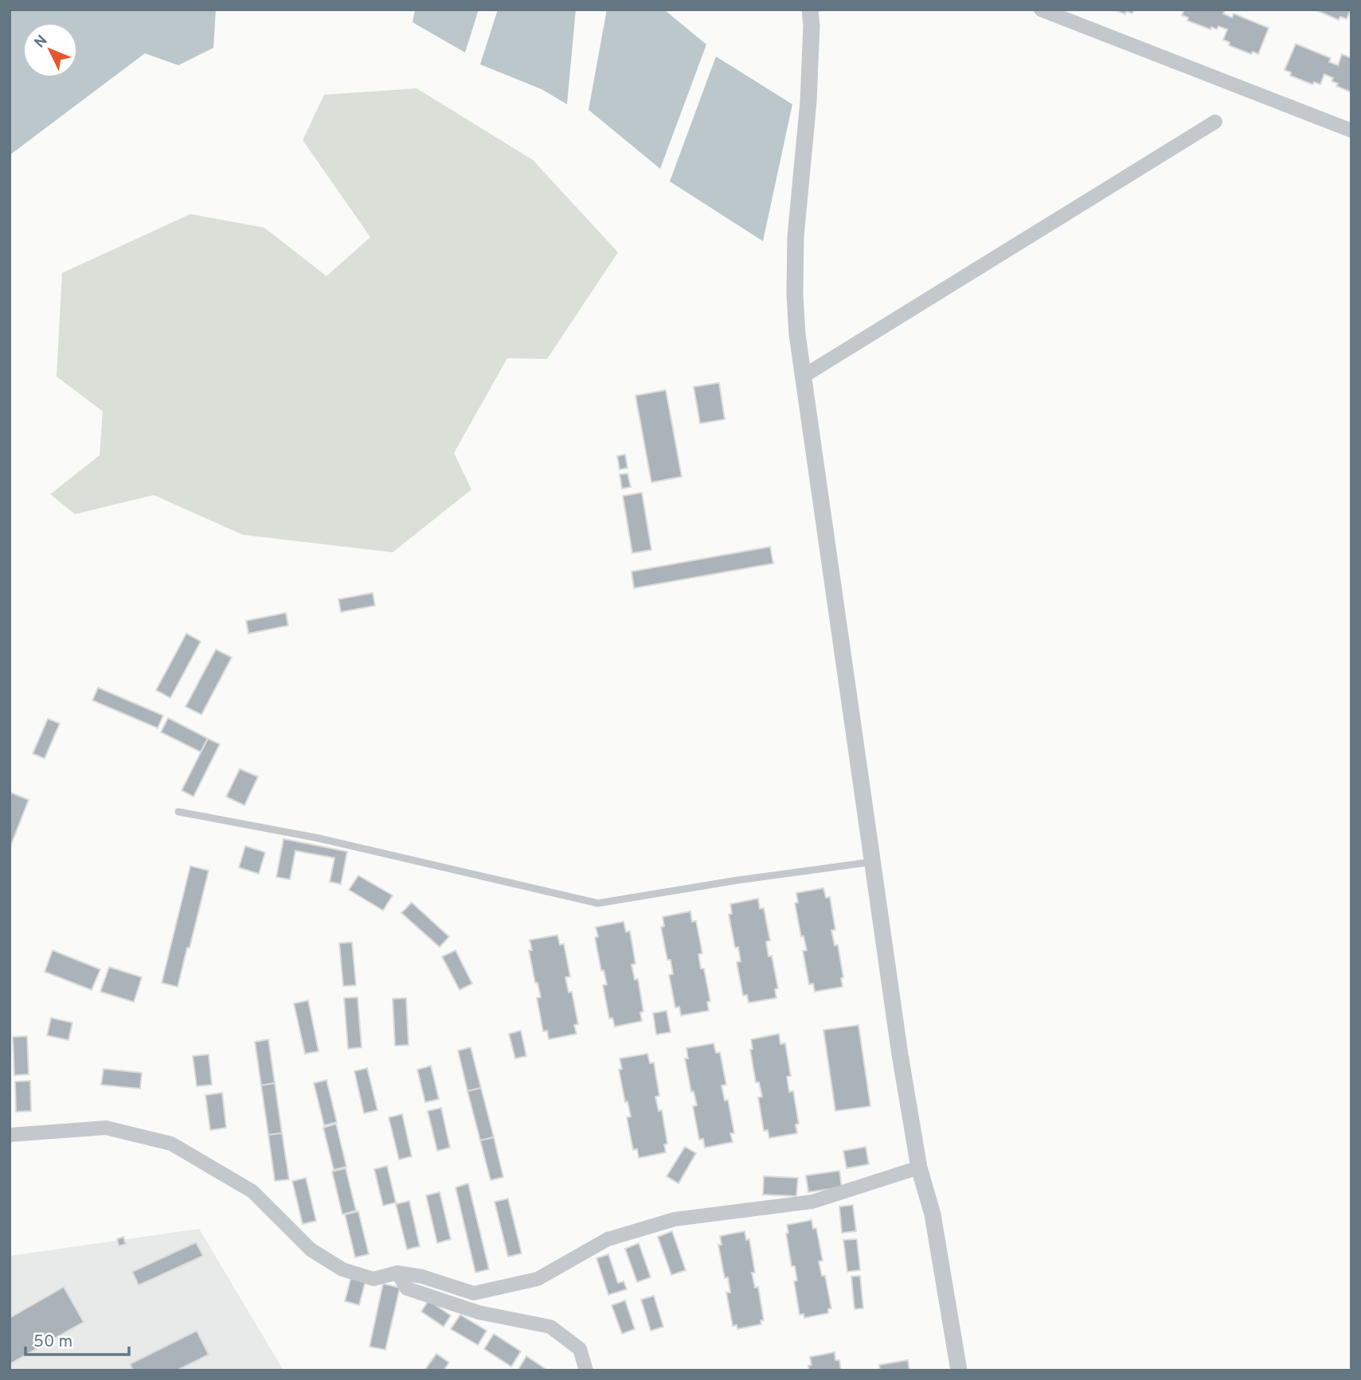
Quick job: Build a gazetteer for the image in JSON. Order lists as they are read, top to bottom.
{
  "scale_bar": "50 m",
  "north": "top left"
}
